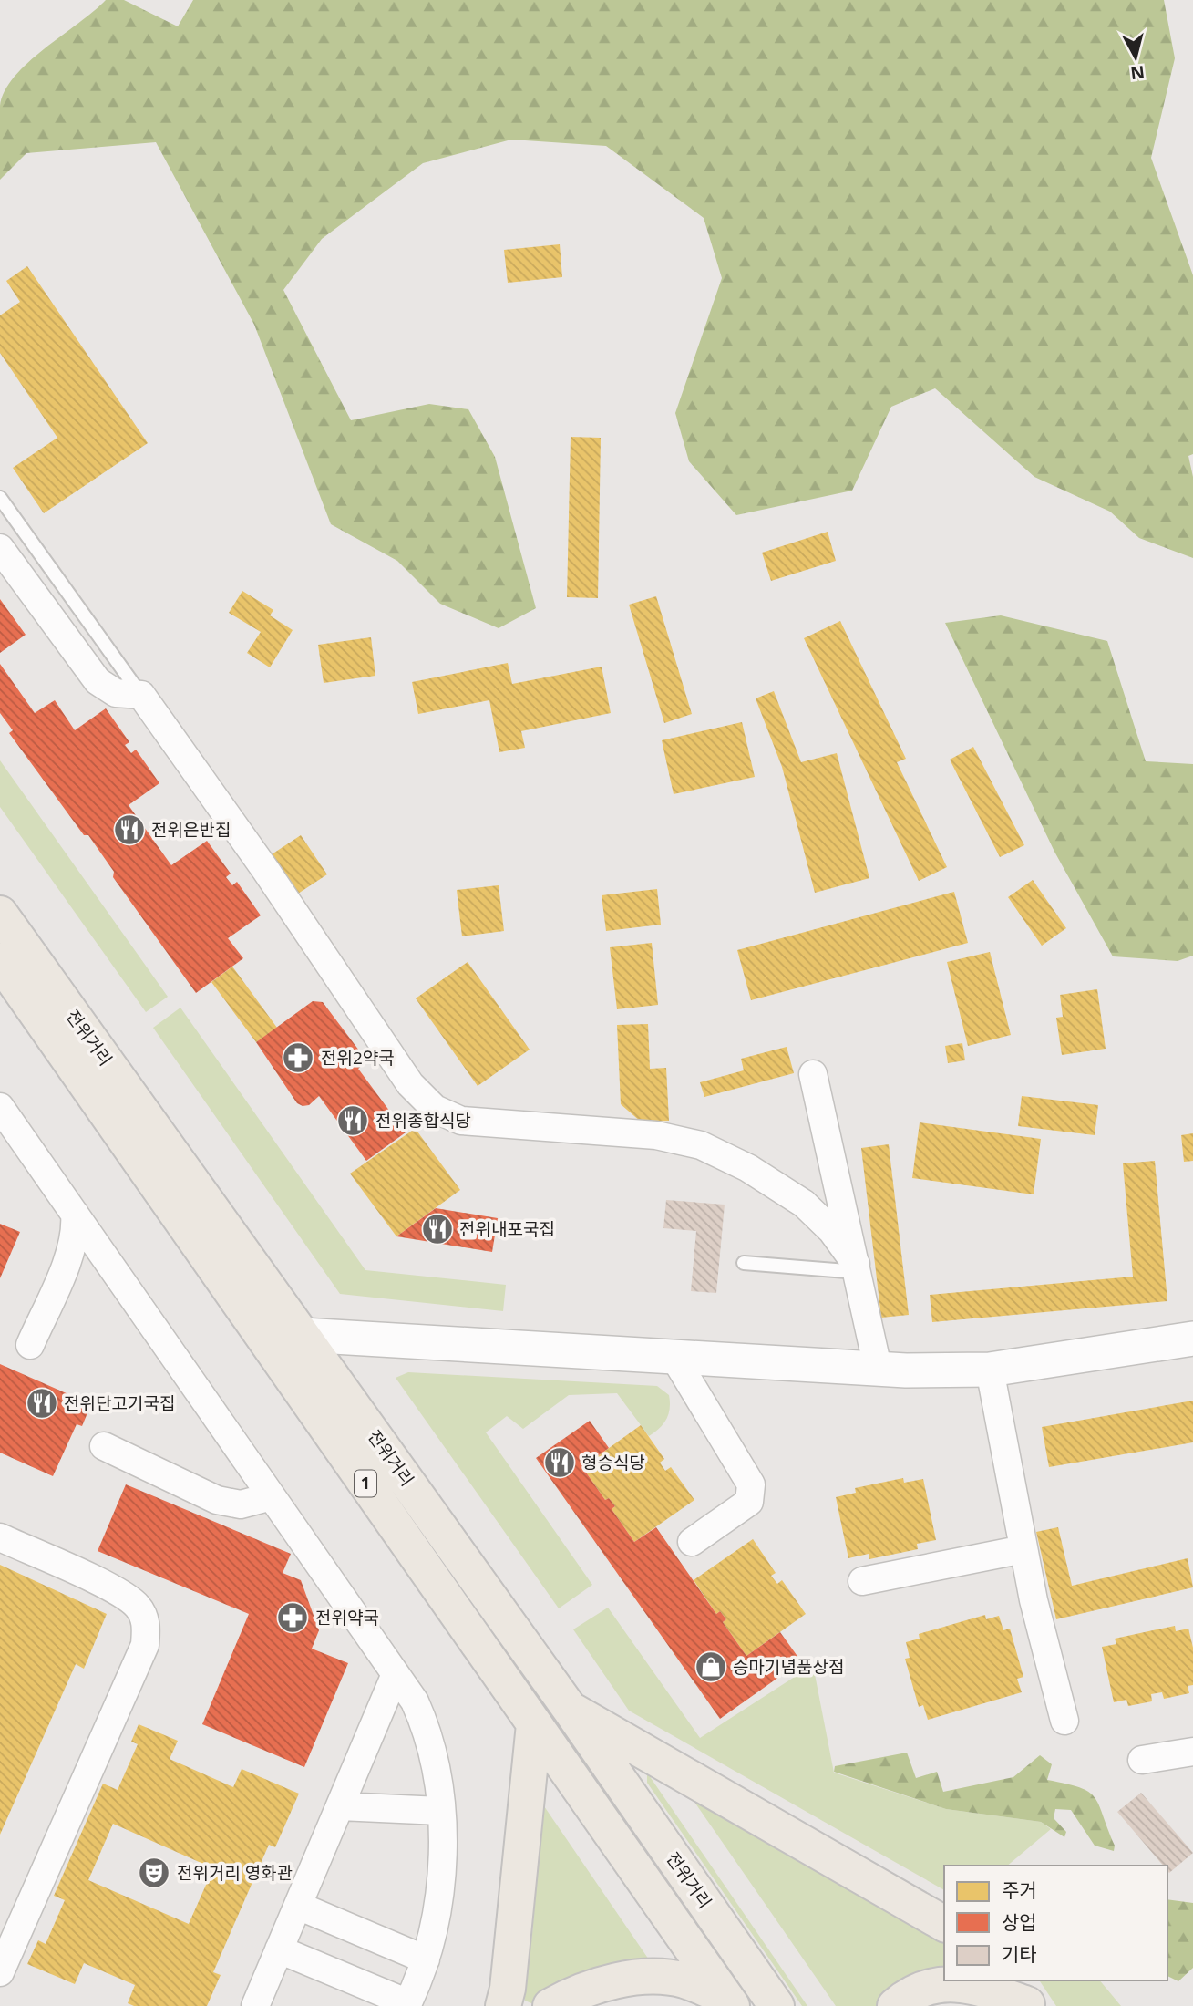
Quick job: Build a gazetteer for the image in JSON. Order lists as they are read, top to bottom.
{
  "streets": {
    "main road": ["전위거리", "1"]
  },
  "places": {
    "restaurant": [
      "전위은반집",
      "전위종합식당",
      "전위내포국집",
      "전위단고기국집",
      "형승식당"
    ],
    "pharmacy": ["전위2약국", "전위약국"],
    "shop": ["승마기념품상점"],
    "theatre": ["전위거리 영화관"]
  },
  "legend": ["주거", "상업", "기타"],
  "north": "bottom"
}
